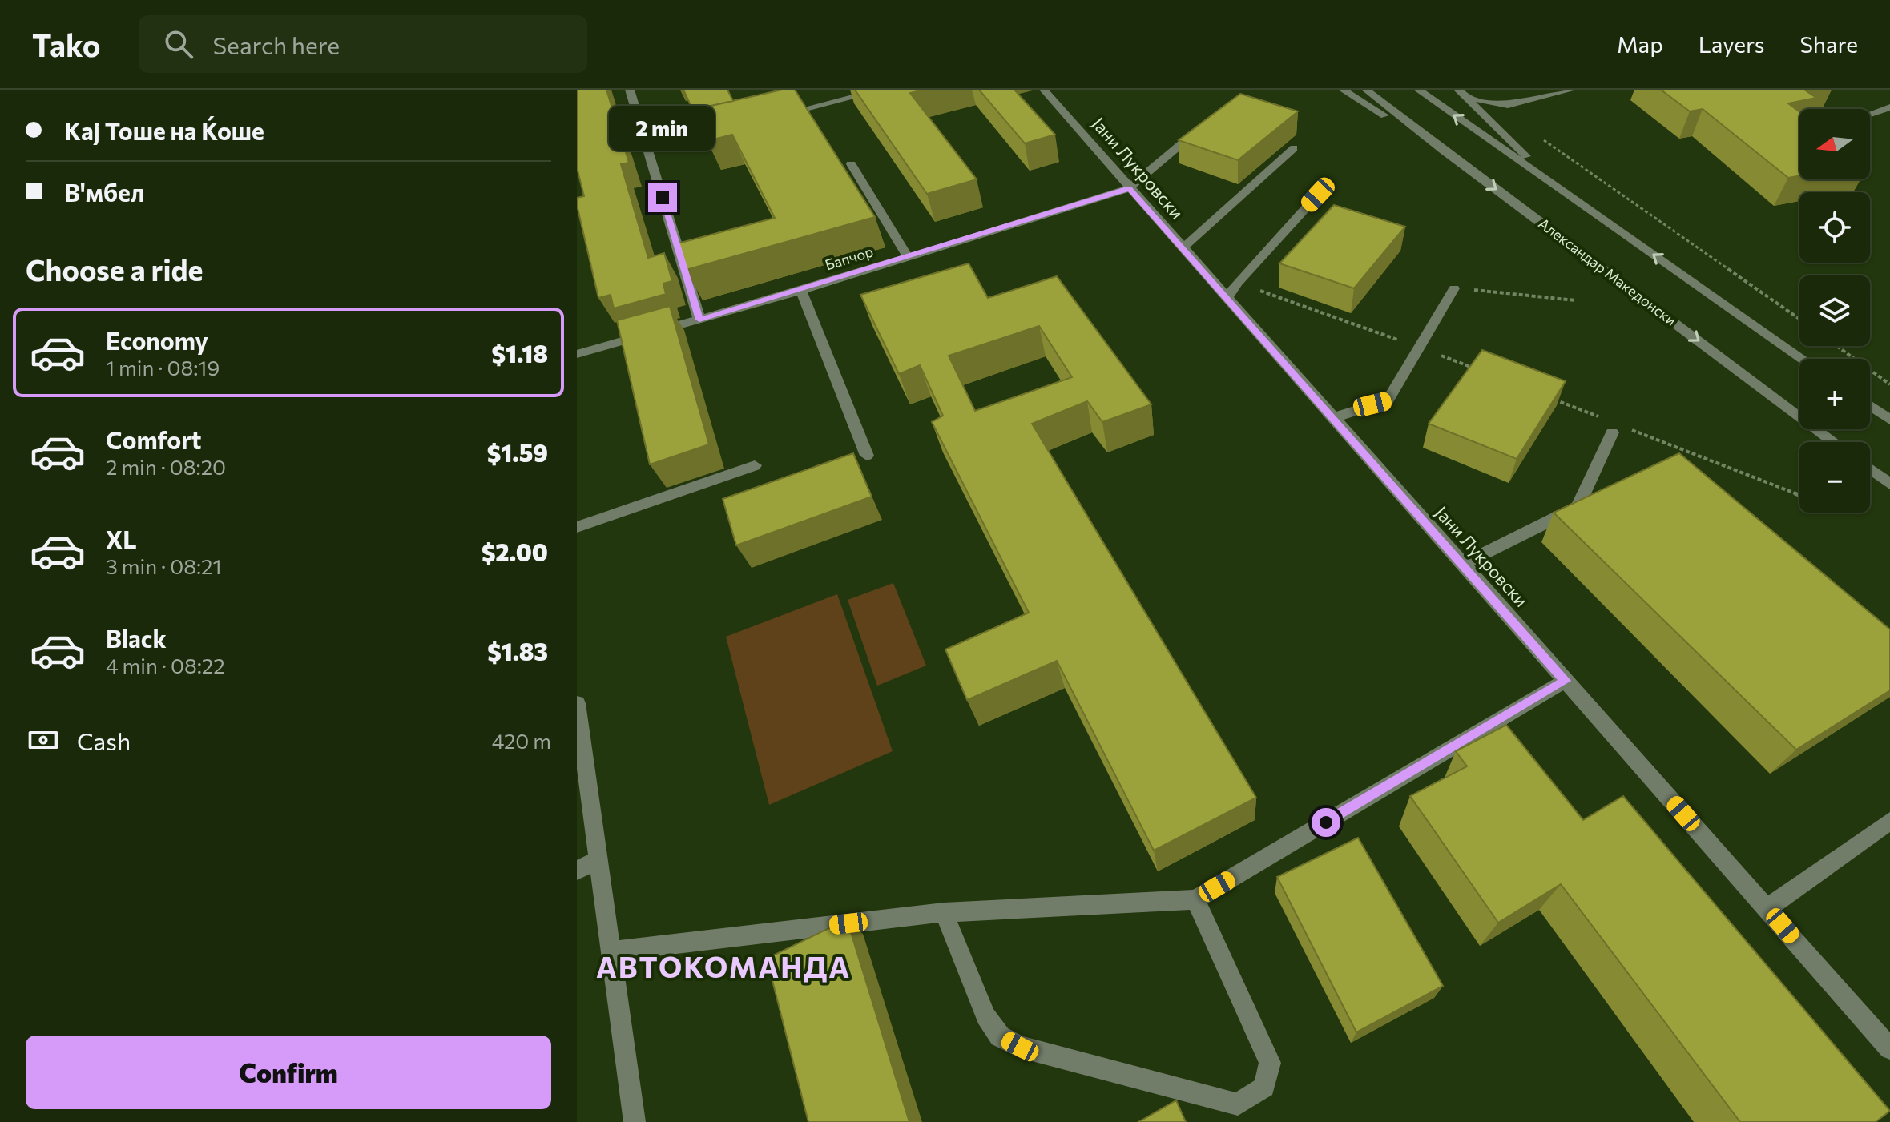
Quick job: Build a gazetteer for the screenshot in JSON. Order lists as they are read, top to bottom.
{
  "streets": {
    "street": ["Јани Лукровски", "Бапчор", "Александар Македонски"]
  },
  "crossings": [
    ["Јани Лукровски", "Бапчор"]
  ],
  "districts": ["АВТОКОМАНДА"],
  "north": "left",
  "page": {
    "header": "Tako",
    "search": "Search here",
    "nav": ["Map", "Layers", "Share"],
    "banner": ["Кај Тоше на Ќоше", "В'мбел"],
    "bubble": "2 min",
    "map_buttons": ["+", "−"],
    "heading": "Choose a ride",
    "list": [
      {
        "name": "Economy",
        "note": "1 min · 08:19",
        "value": "$1.18"
      },
      {
        "name": "Comfort",
        "note": "2 min · 08:20",
        "value": "$1.59"
      },
      {
        "name": "XL",
        "note": "3 min · 08:21",
        "value": "$2.00"
      },
      {
        "name": "Black",
        "note": "4 min · 08:22",
        "value": "$1.83"
      }
    ],
    "pay": ["Cash", "420 m"],
    "buttons": "Confirm"
  }
}
